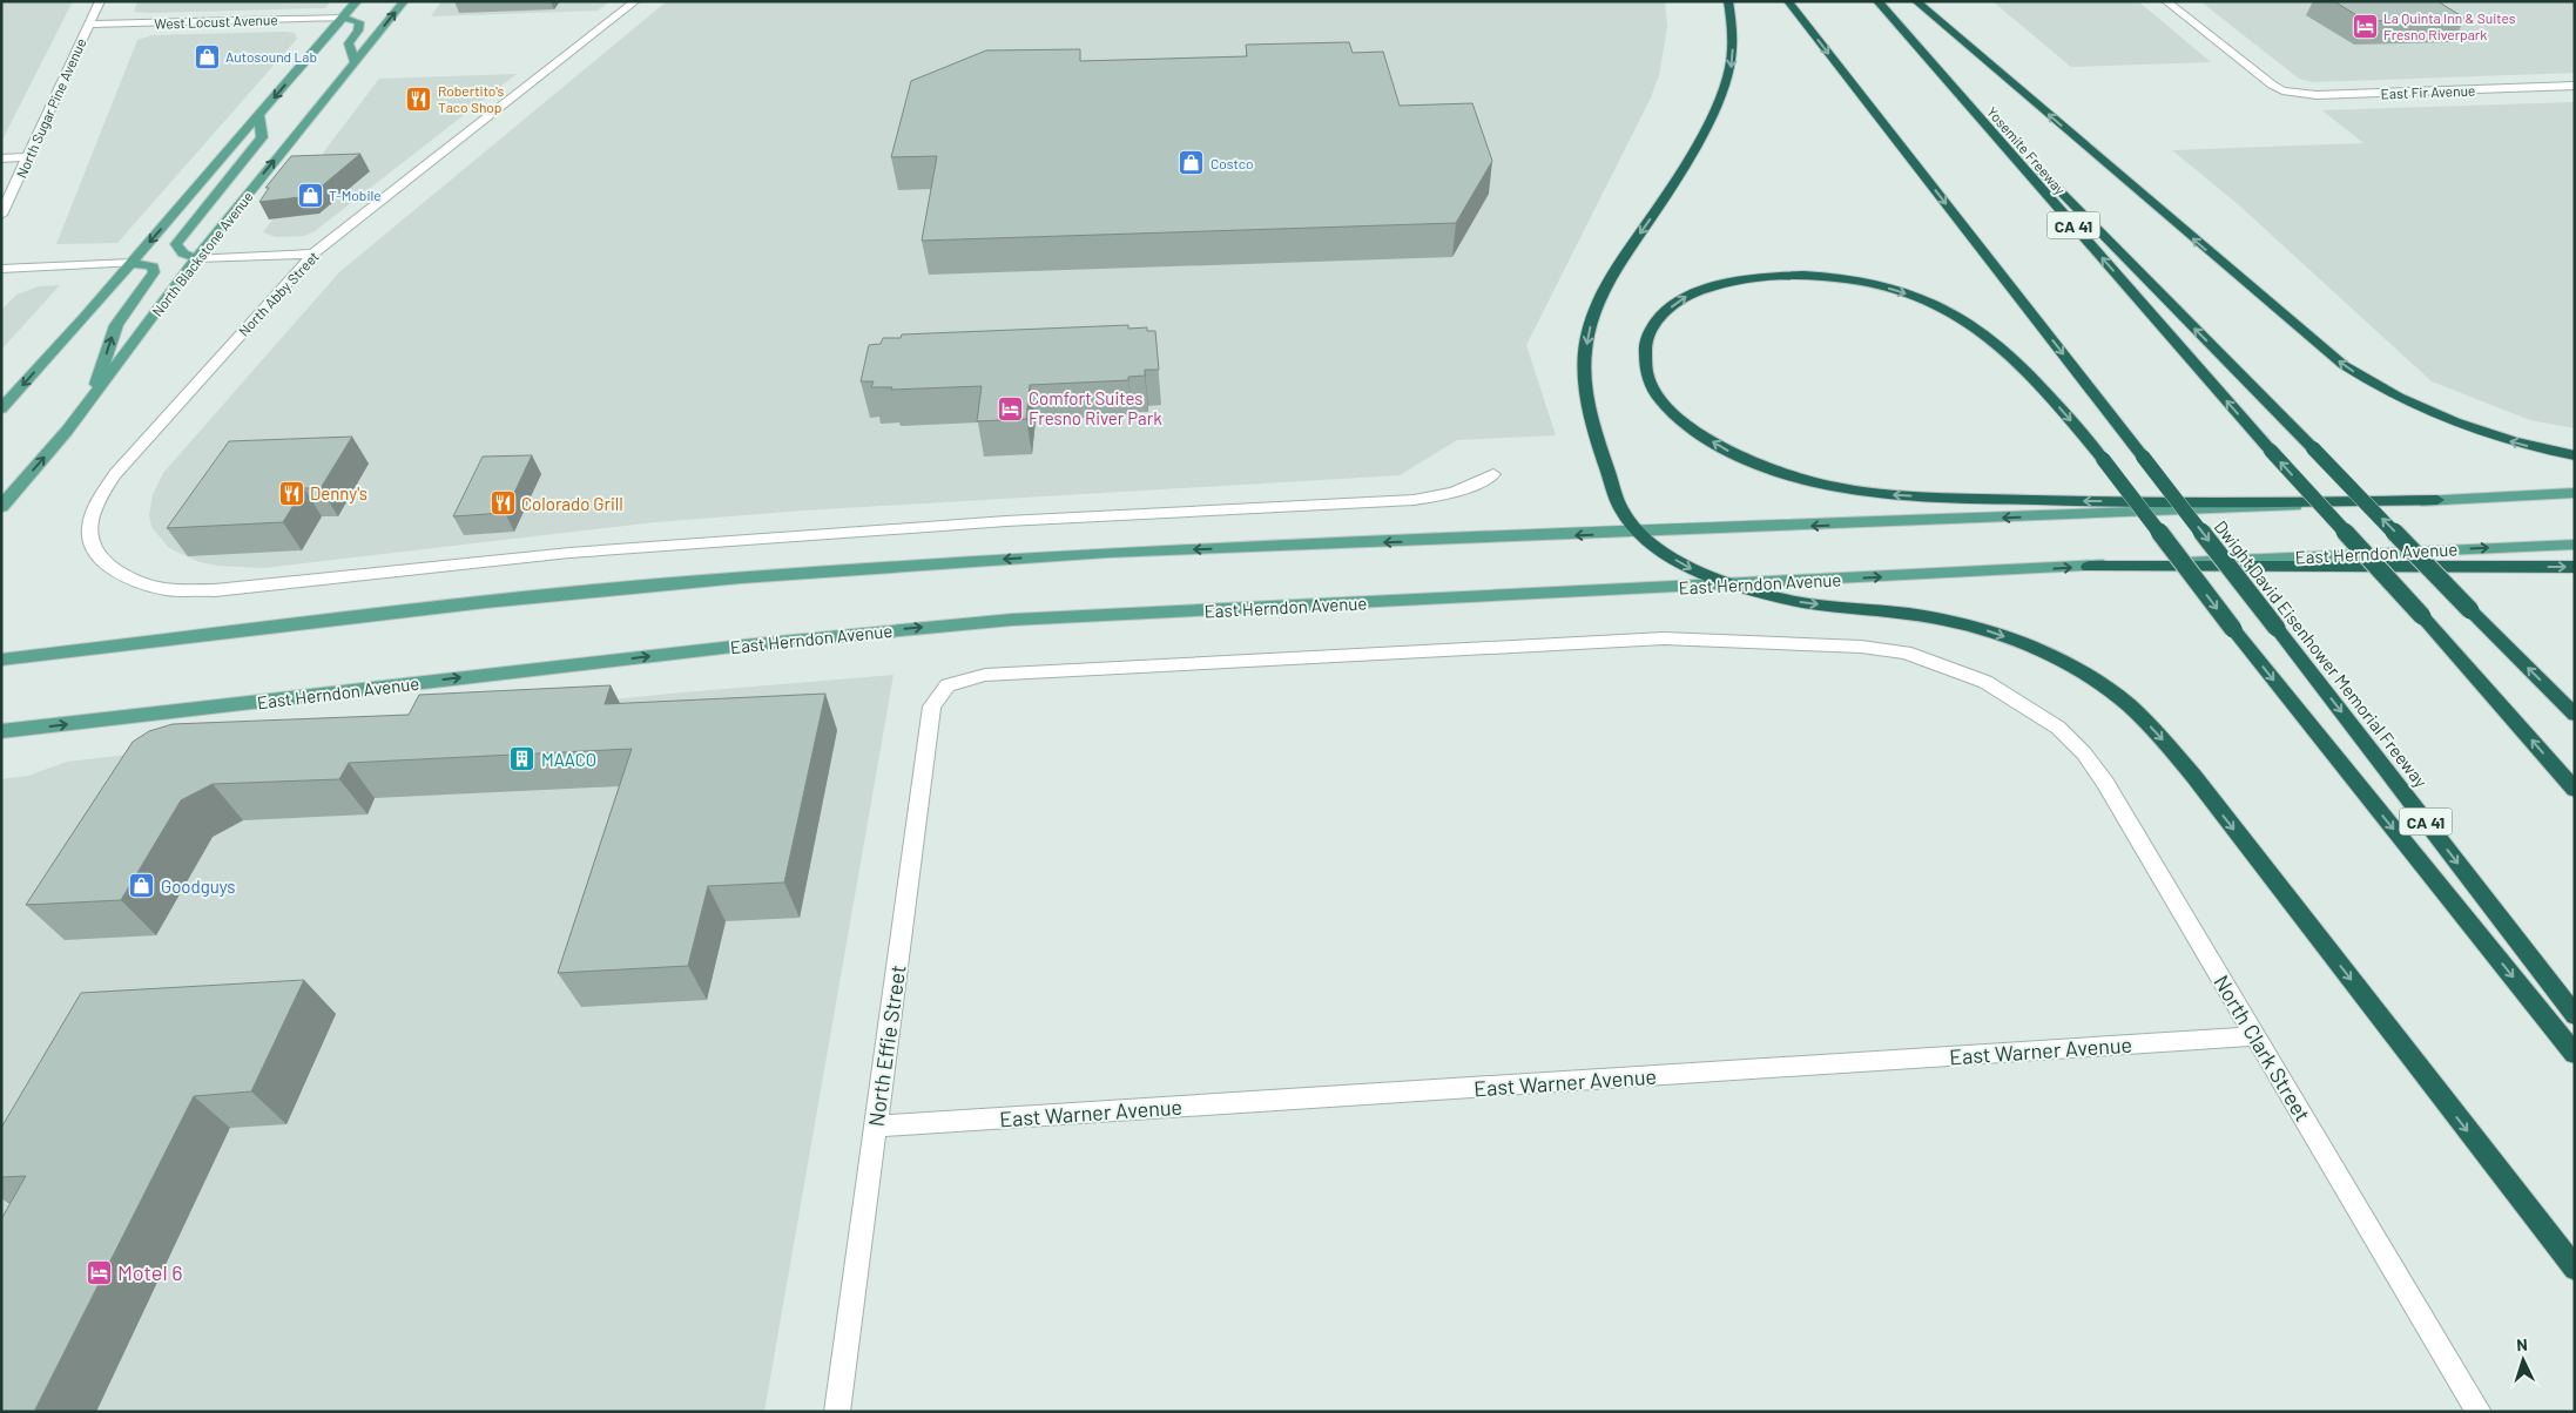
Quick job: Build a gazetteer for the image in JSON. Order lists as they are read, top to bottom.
{
  "streets": {
    "highway": ["Yosemite Freeway", "CA 41", "Dwight David Eisenhower Memorial Freeway"],
    "main road": ["North Blackstone Avenue", "East Herndon Avenue"],
    "street": [
      "West Locust Avenue",
      "East Fir Avenue",
      "North Sugar Pine Avenue",
      "North Abby Street",
      "North Effie Street",
      "North Clark Street",
      "East Warner Avenue"
    ]
  },
  "crossings": [
    ["West Locust Avenue", "North Sugar Pine Avenue"],
    ["North Effie Street", "North Clark Street"],
    ["North Effie Street", "East Warner Avenue"],
    ["North Clark Street", "East Warner Avenue"]
  ],
  "places": {
    "hotel": ["La Quinta Inn & Suites Fresno Riverpark", "Comfort Suites Fresno River Park", "Motel 6"],
    "shop": [
      "Autosound Lab",
      "Costco",
      "T-Mobile",
      "Goodguys"
    ],
    "restaurant": ["Robertito's Taco Shop", "Denny's", "Colorado Grill"],
    "building": ["MAACO"]
  },
  "north": "top"
}
